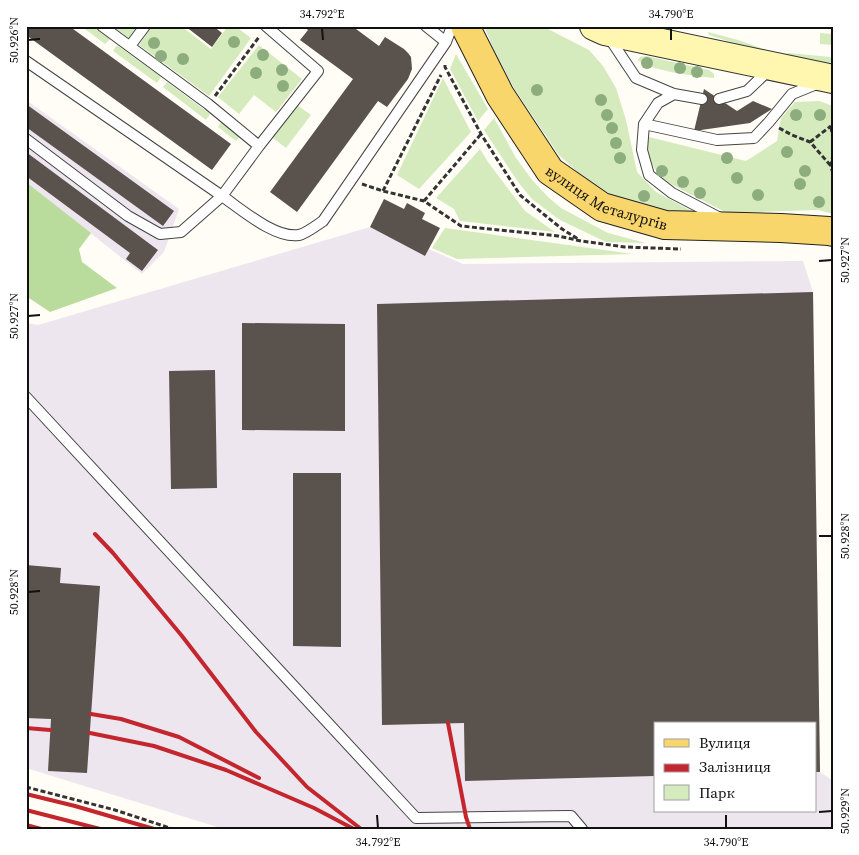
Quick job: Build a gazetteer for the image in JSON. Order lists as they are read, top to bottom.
{
  "streets": {
    "main road": ["вулиця Металургів"]
  },
  "legend": ["Вулиця", "Залізниця", "Парк"],
  "coordinates": [
    "34.792°E",
    "34.790°E",
    "50.926°N",
    "50.927°N",
    "50.928°N",
    "50.929°N"
  ]
}
